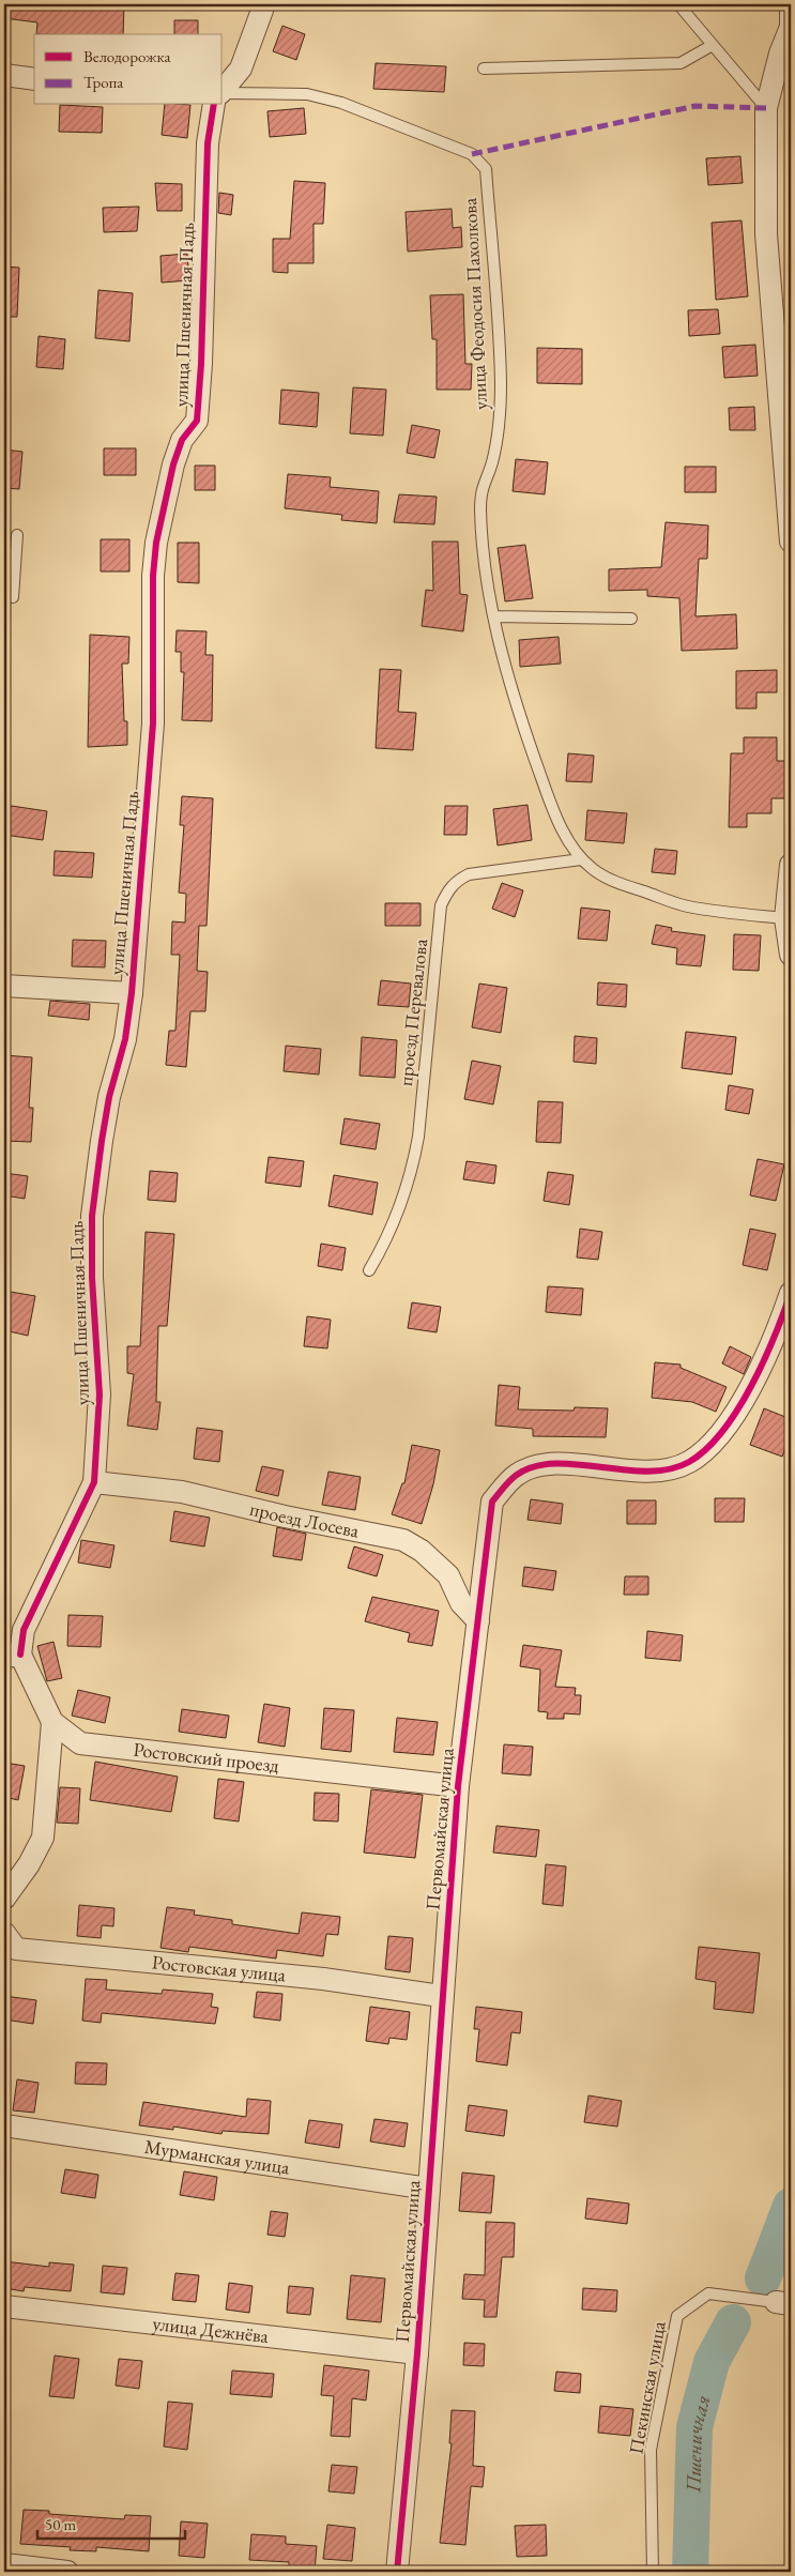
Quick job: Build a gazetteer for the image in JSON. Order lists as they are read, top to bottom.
{
  "streets": {
    "street": [
      "улица Пшеничная Падь",
      "проезд Лосева",
      "Ростовский проезд",
      "Первомайская улица",
      "Ростовская улица",
      "Мурманская улица",
      "улица Дежнёва"
    ],
    "lane": ["улица Феодосия Пахолкова", "проезд Перевалова", "Пекинская улица"]
  },
  "crossings": [
    ["улица Феодосия Пахолкова", "проезд Перевалова"],
    ["улица Пшеничная Падь", "проезд Лосева"],
    ["улица Пшеничная Падь", "Ростовский проезд"],
    ["проезд Лосева", "Первомайская улица"],
    ["Ростовский проезд", "Первомайская улица"],
    ["Первомайская улица", "Ростовская улица"],
    ["Первомайская улица", "Мурманская улица"],
    ["Первомайская улица", "улица Дежнёва"]
  ],
  "water": ["Пшеничная"],
  "legend": ["Велодорожка", "Тропа"],
  "scale_bar": "50 m"
}
